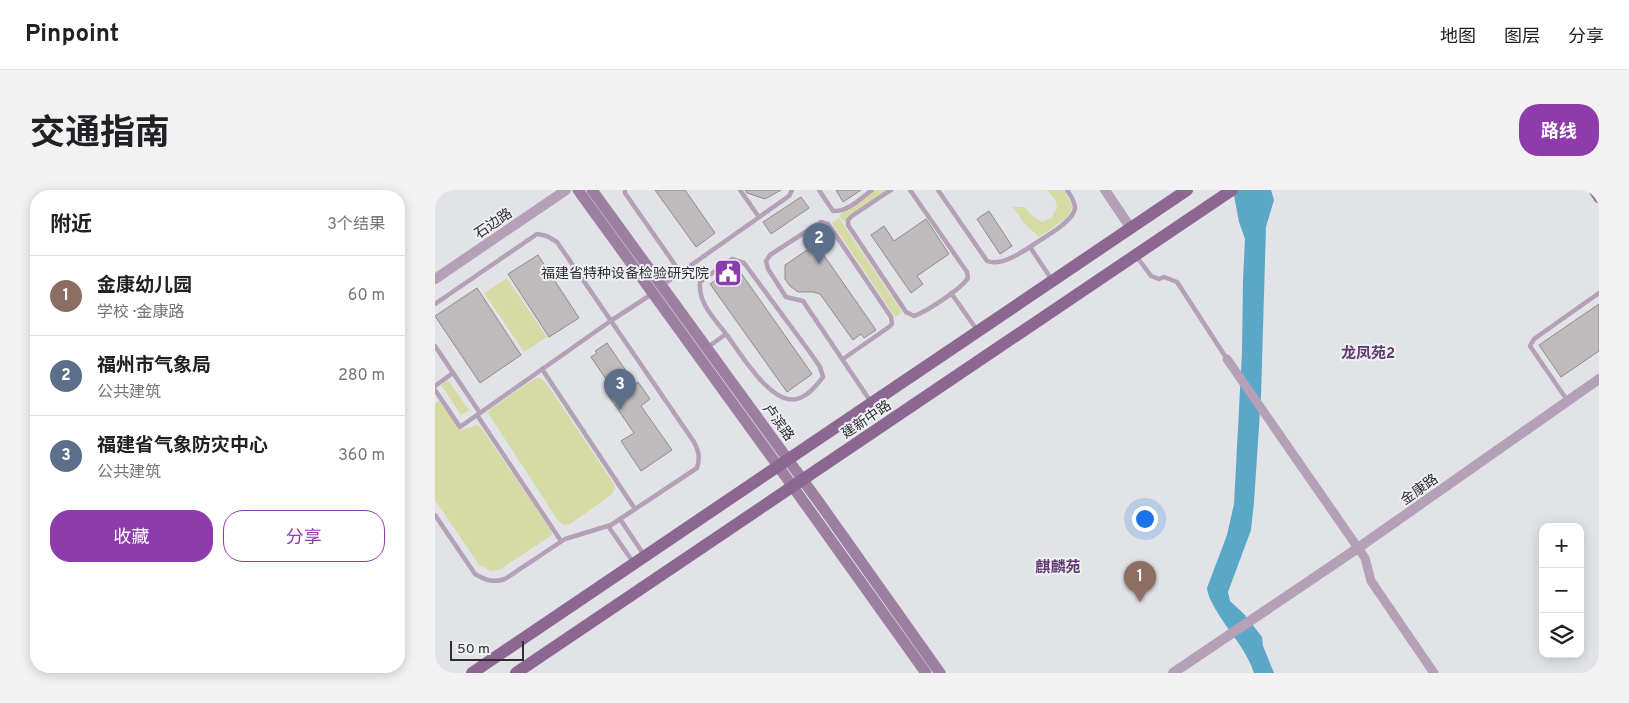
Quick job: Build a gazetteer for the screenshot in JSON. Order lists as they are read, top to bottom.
{
  "streets": {
    "main road": ["建新中路", "卢滨路"],
    "street": ["石边路", "金康路"]
  },
  "crossings": [
    ["建新中路", "卢滨路"]
  ],
  "districts": ["龙凤苑2", "麒麟苑"],
  "places": {
    "public building": ["福建省特种设备检验研究院"]
  },
  "scale_bar": "50 m",
  "page": {
    "header": "Pinpoint",
    "nav": ["地图", "图层", "分享"],
    "title": "交通指南",
    "buttons": [
      "路线",
      ["收藏", "分享"]
    ],
    "heading": ["附近", "3个结果"],
    "pins": ["2", "3", "1"],
    "list": [
      {
        "mark": "1",
        "name": "金康幼儿园",
        "note": "学校 · 金康路",
        "value": "60 m"
      },
      {
        "mark": "2",
        "name": "福州市气象局",
        "note": "公共建筑",
        "value": "280 m"
      },
      {
        "mark": "3",
        "name": "福建省气象防灾中心",
        "note": "公共建筑",
        "value": "360 m"
      }
    ],
    "map_buttons": ["+", "−"],
    "scale": "50 m"
  }
}
